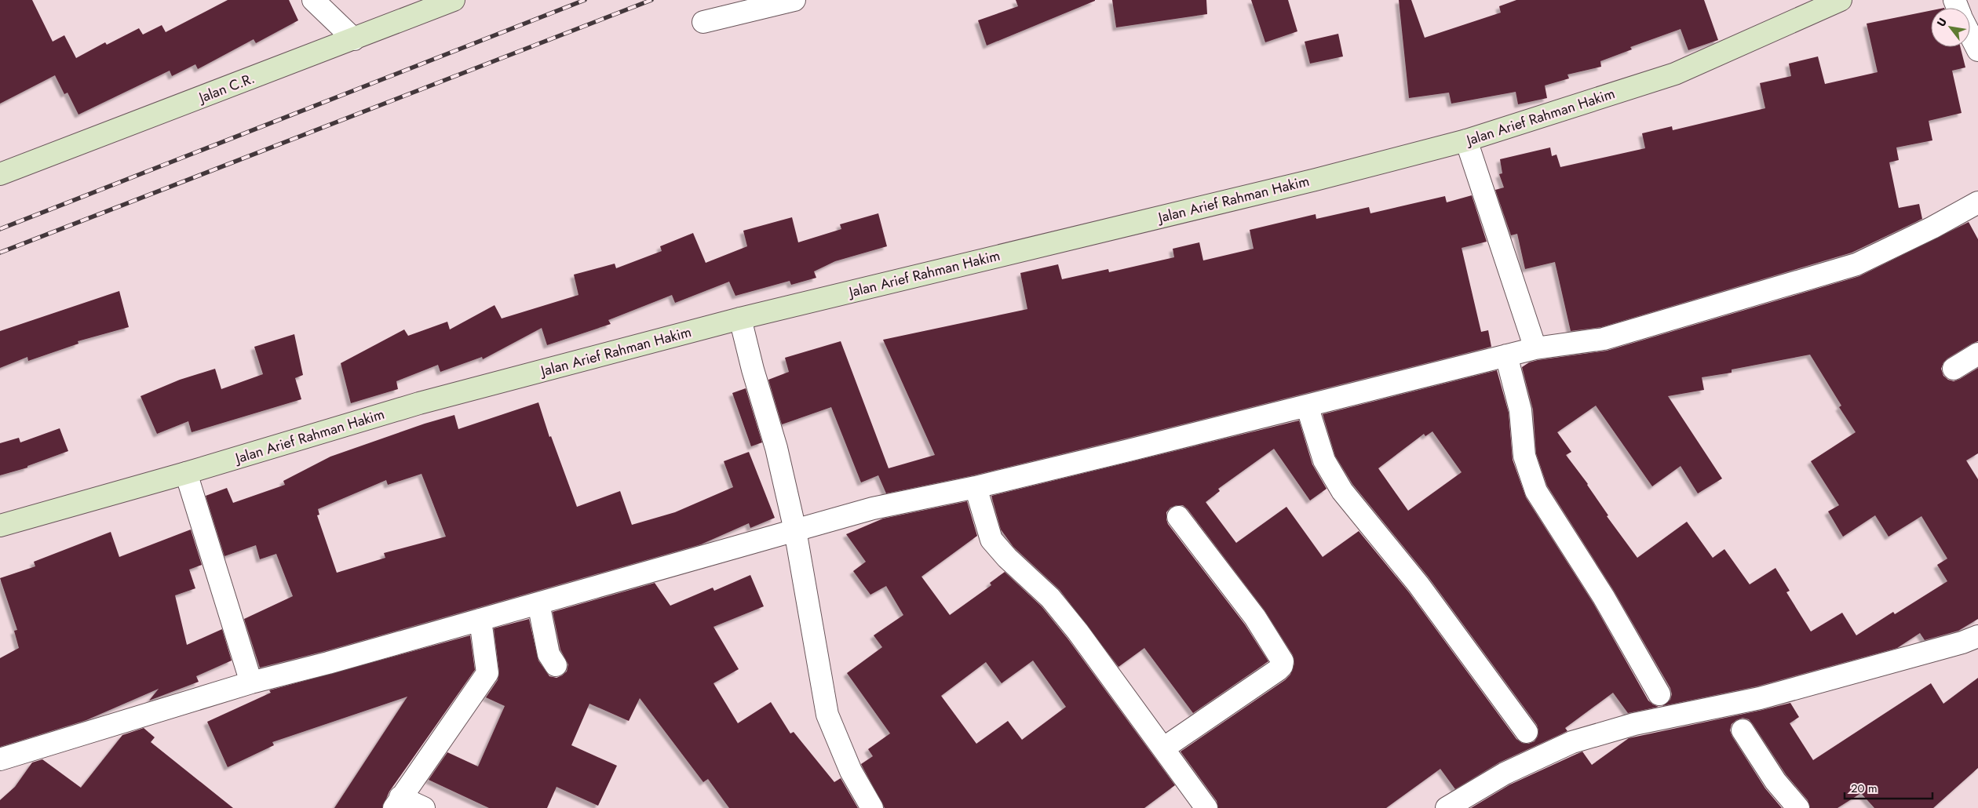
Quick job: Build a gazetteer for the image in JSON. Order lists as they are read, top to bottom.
{
  "streets": {
    "main road": ["Jalan C.R.", "Jalan Arief Rahman Hakim"]
  },
  "scale_bar": "20 m",
  "north": "top left"
}
